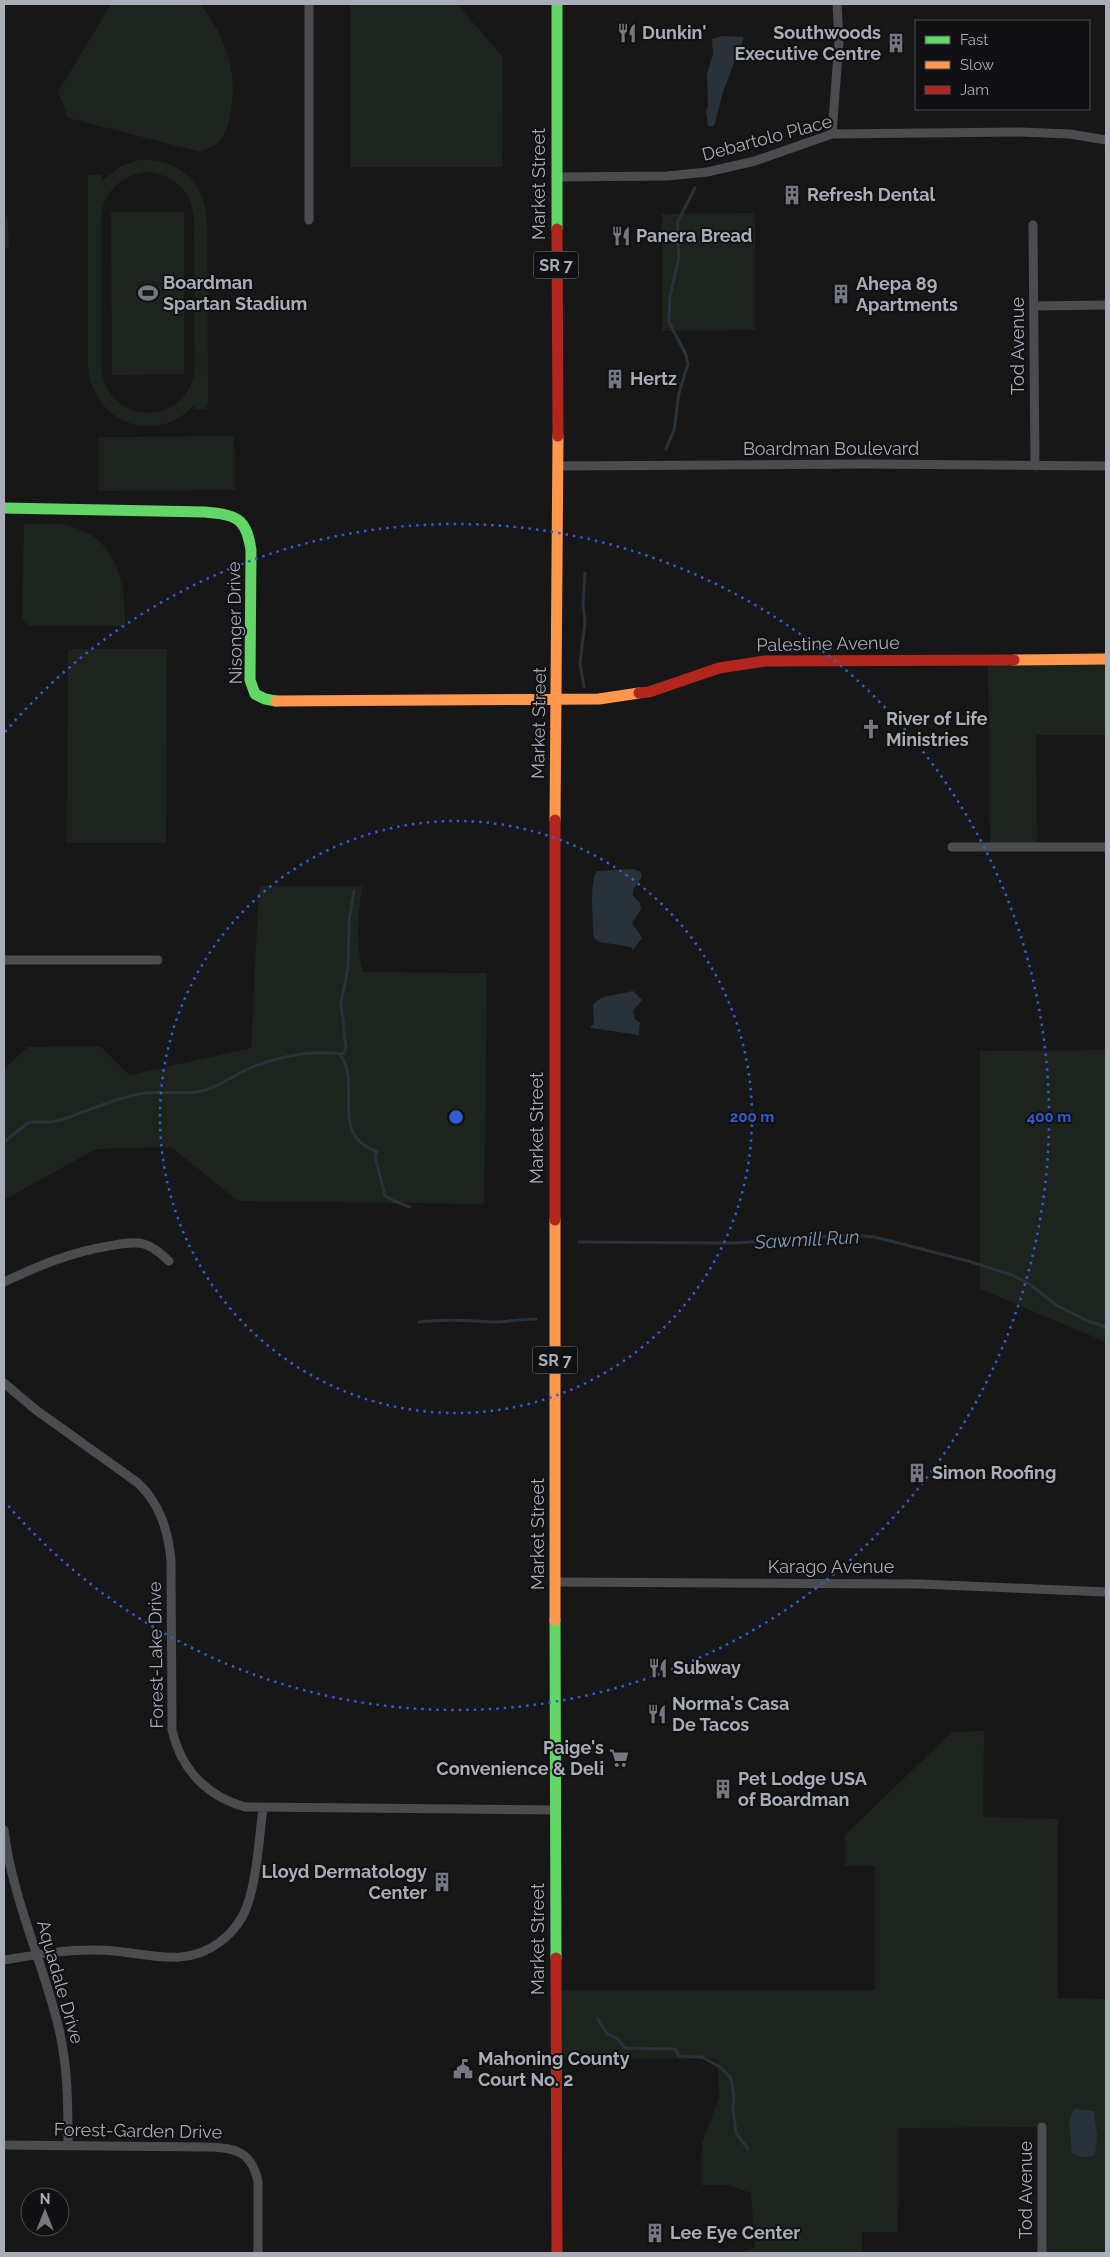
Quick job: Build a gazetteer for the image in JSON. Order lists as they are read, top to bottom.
{
  "streets": {
    "main road": [
      "Market Street",
      "SR 7",
      "Nisonger Drive",
      "Palestine Avenue"
    ],
    "street": [
      "Debartolo Place",
      "Tod Avenue",
      "Boardman Boulevard",
      "Karago Avenue",
      "Forest-Lake Drive",
      "Aquadale Drive",
      "Forest-Garden Drive"
    ]
  },
  "crossings": [
    ["Debartolo Place", "Market Street"],
    ["Market Street", "Boardman Boulevard"],
    ["Market Street", "Nisonger Drive"],
    ["Market Street", "Palestine Avenue"],
    ["Market Street", "Karago Avenue"],
    ["Market Street", "Forest-Lake Drive"],
    ["Tod Avenue", "Boardman Boulevard"],
    ["Nisonger Drive", "Palestine Avenue"],
    ["Aquadale Drive", "Forest-Garden Drive"]
  ],
  "water": ["Sawmill Run"],
  "places": {
    "restaurant": [
      "Dunkin'",
      "Panera Bread",
      "Subway",
      "Norma's Casa De Tacos"
    ],
    "building": [
      "Southwoods Executive Centre",
      "Refresh Dental",
      "Ahepa 89 Apartments",
      "Hertz",
      "Simon Roofing",
      "Pet Lodge USA of Boardman",
      "Lloyd Dermatology Center",
      "Lee Eye Center"
    ],
    "sports": ["Boardman Spartan Stadium"],
    "church": ["River of Life Ministries"],
    "supermarket": ["Paige's Convenience & Deli"],
    "public building": ["Mahoning County Court No. 2"]
  },
  "legend": ["Fast", "Slow", "Jam"],
  "north": "top",
  "rings": ["200 m", "400 m"]
}
